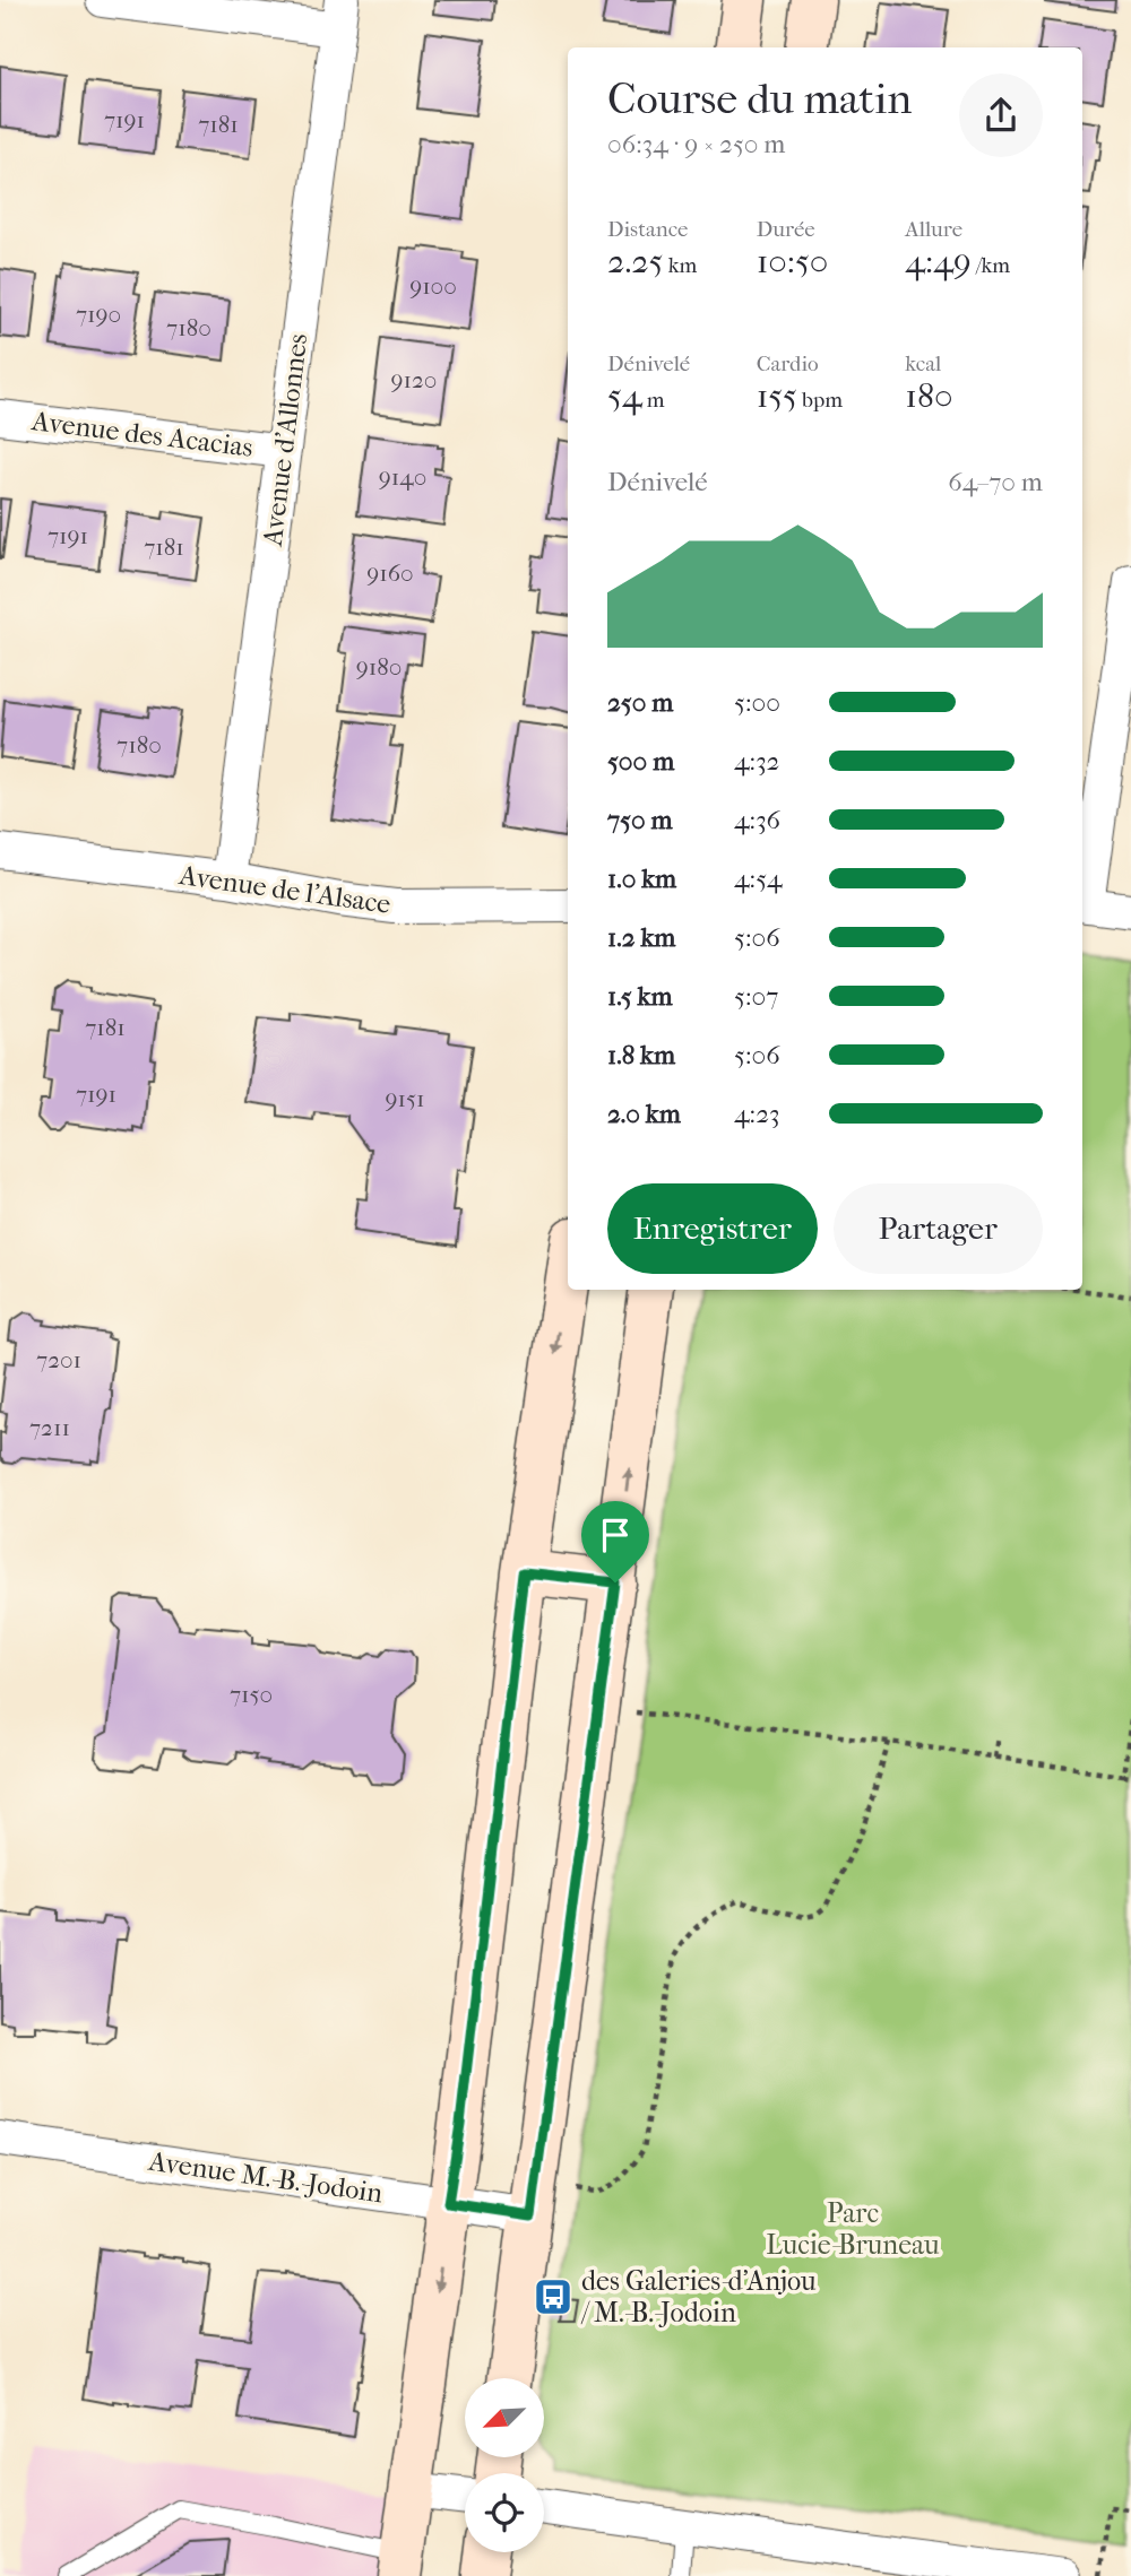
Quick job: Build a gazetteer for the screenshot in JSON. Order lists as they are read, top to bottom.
{
  "streets": {
    "street": [
      "Avenue des Acacias",
      "Avenue d'Allonnes",
      "Avenue de l'Alsace",
      "Avenue M.-B.-Jodoin"
    ]
  },
  "crossings": [
    ["Avenue des Acacias", "Avenue d'Allonnes"],
    ["Avenue d'Allonnes", "Avenue de l'Alsace"]
  ],
  "parks": ["Parc Lucie-Bruneau"],
  "places": {
    "bus stop": ["des Galeries-d'Anjou / M.-B.-Jodoin"]
  },
  "house_numbers": [
    "7191",
    "7181",
    "9100",
    "7190",
    "7180",
    "9120",
    "9140",
    "7191",
    "7181",
    "9160",
    "9180",
    "7180",
    "7181",
    "7191",
    "9151",
    "7201",
    "7211",
    "7150"
  ],
  "north": "bottom left",
  "page": {
    "heading": ["Course du matin", "06:34 · 9 × 250 m"],
    "stats": [
      ["Distance", "2.25 km"],
      ["Durée", "10:50"],
      ["Allure", "4:49 /km"],
      ["Dénivelé", "54 m"],
      ["Cardio", "155 bpm"],
      ["kcal", "180"]
    ],
    "chart": ["Dénivelé", "64–70 m"],
    "list": [
      {
        "name": "250 m",
        "note": "5:00"
      },
      {
        "name": "500 m",
        "note": "4:32"
      },
      {
        "name": "750 m",
        "note": "4:36"
      },
      {
        "name": "1.0 km",
        "note": "4:54"
      },
      {
        "name": "1.2 km",
        "note": "5:06"
      },
      {
        "name": "1.5 km",
        "note": "5:07"
      },
      {
        "name": "1.8 km",
        "note": "5:06"
      },
      {
        "name": "2.0 km",
        "note": "4:23"
      }
    ],
    "buttons": ["Enregistrer", "Partager"]
  }
}
